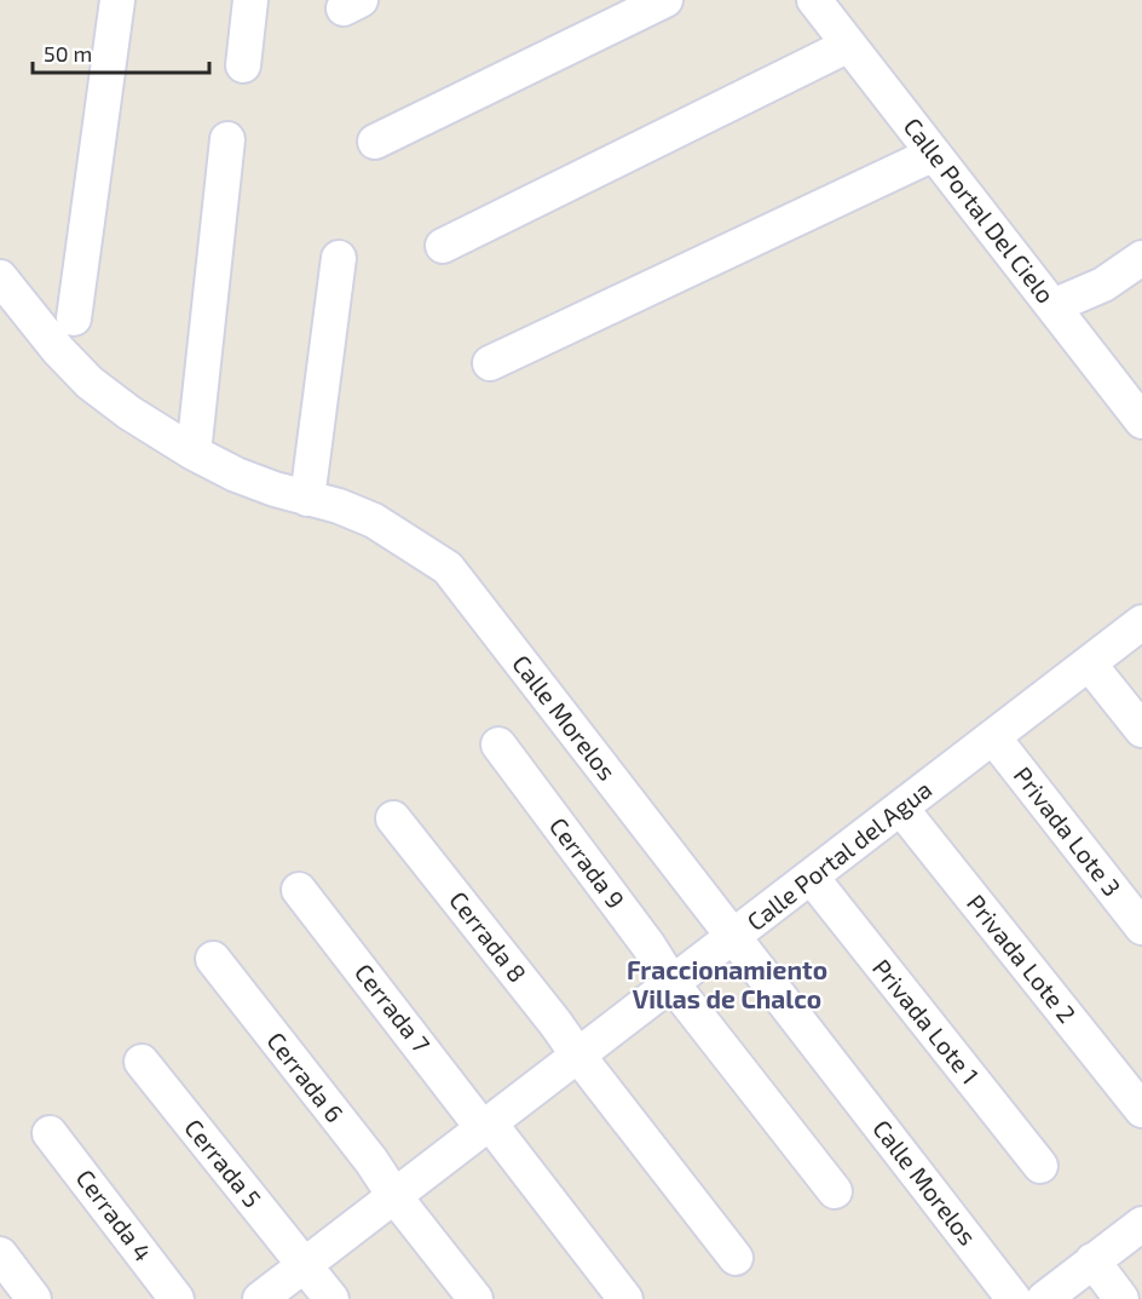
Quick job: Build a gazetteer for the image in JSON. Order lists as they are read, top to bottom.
{
  "streets": {
    "street": [
      "Calle Portal Del Cielo",
      "Calle Morelos",
      "Privada Lote 3",
      "Calle Portal del Agua",
      "Cerrada 9",
      "Cerrada 8",
      "Privada Lote 2",
      "Cerrada 7",
      "Privada Lote 1",
      "Cerrada 6",
      "Cerrada 5",
      "Cerrada 4"
    ]
  },
  "crossings": [
    ["Calle Morelos", "Calle Portal del Agua"],
    ["Privada Lote 3", "Calle Portal del Agua"],
    ["Calle Portal del Agua", "Cerrada 9"],
    ["Calle Portal del Agua", "Cerrada 8"],
    ["Calle Portal del Agua", "Privada Lote 2"],
    ["Calle Portal del Agua", "Cerrada 7"],
    ["Calle Portal del Agua", "Privada Lote 1"],
    ["Calle Portal del Agua", "Cerrada 6"],
    ["Calle Portal del Agua", "Cerrada 5"]
  ],
  "districts": ["Fraccionamiento Villas de Chalco"],
  "scale_bar": "50 m"
}
